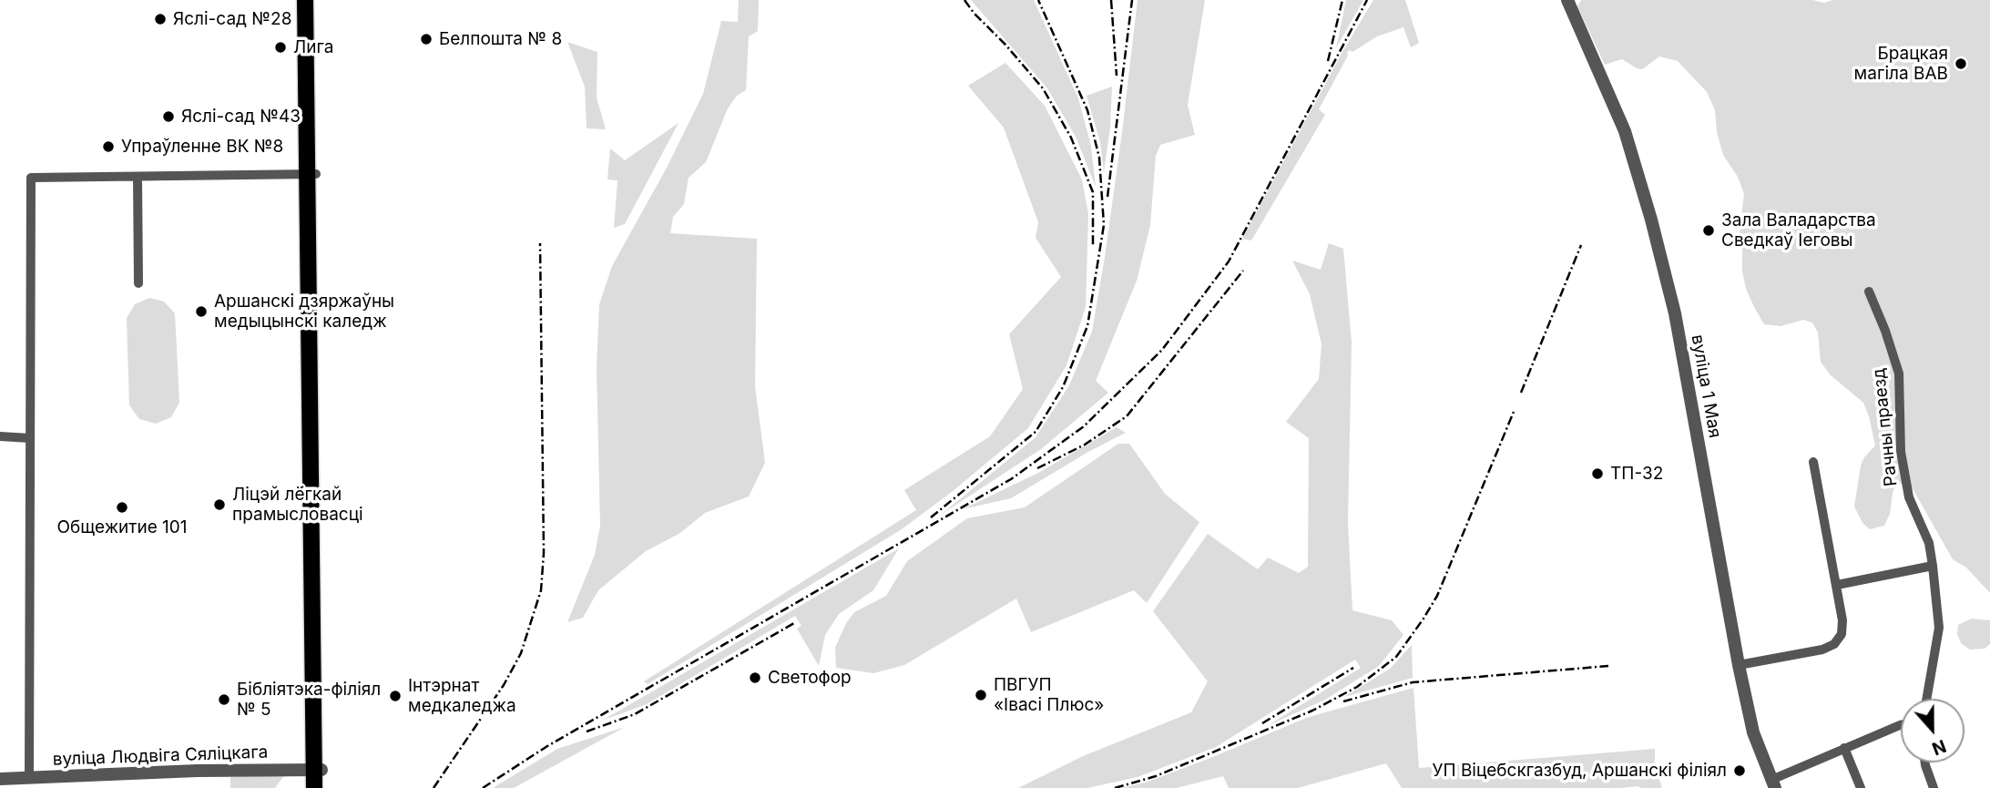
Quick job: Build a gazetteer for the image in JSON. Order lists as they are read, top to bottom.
{
  "streets": {
    "street": ["вуліца 1 Мая", "Рачны праезд", "вуліца Людвіга Сяліцкага"]
  },
  "places": [
    "Яслі-сад №28",
    "Белпошта № 8",
    "Лига",
    "Брацкая магіла ВАВ",
    "Яслі-сад №43",
    "Упраўленне ВК №8",
    "Зала Валадарства Сведкаў Іеговы",
    "Аршанскі дзяржаўны медыцынскі каледж",
    "ТП-32",
    "Ліцэй лёгкай прамысловасці",
    "Общежитие 101",
    "Светофор",
    "ПВГУП «Івасі Плюс»",
    "Інтэрнат медкаледжа",
    "Бібліятэка-філіял № 5",
    "УП Віцебскгазбуд, Аршанскі філіял"
  ],
  "north": "bottom"
}
